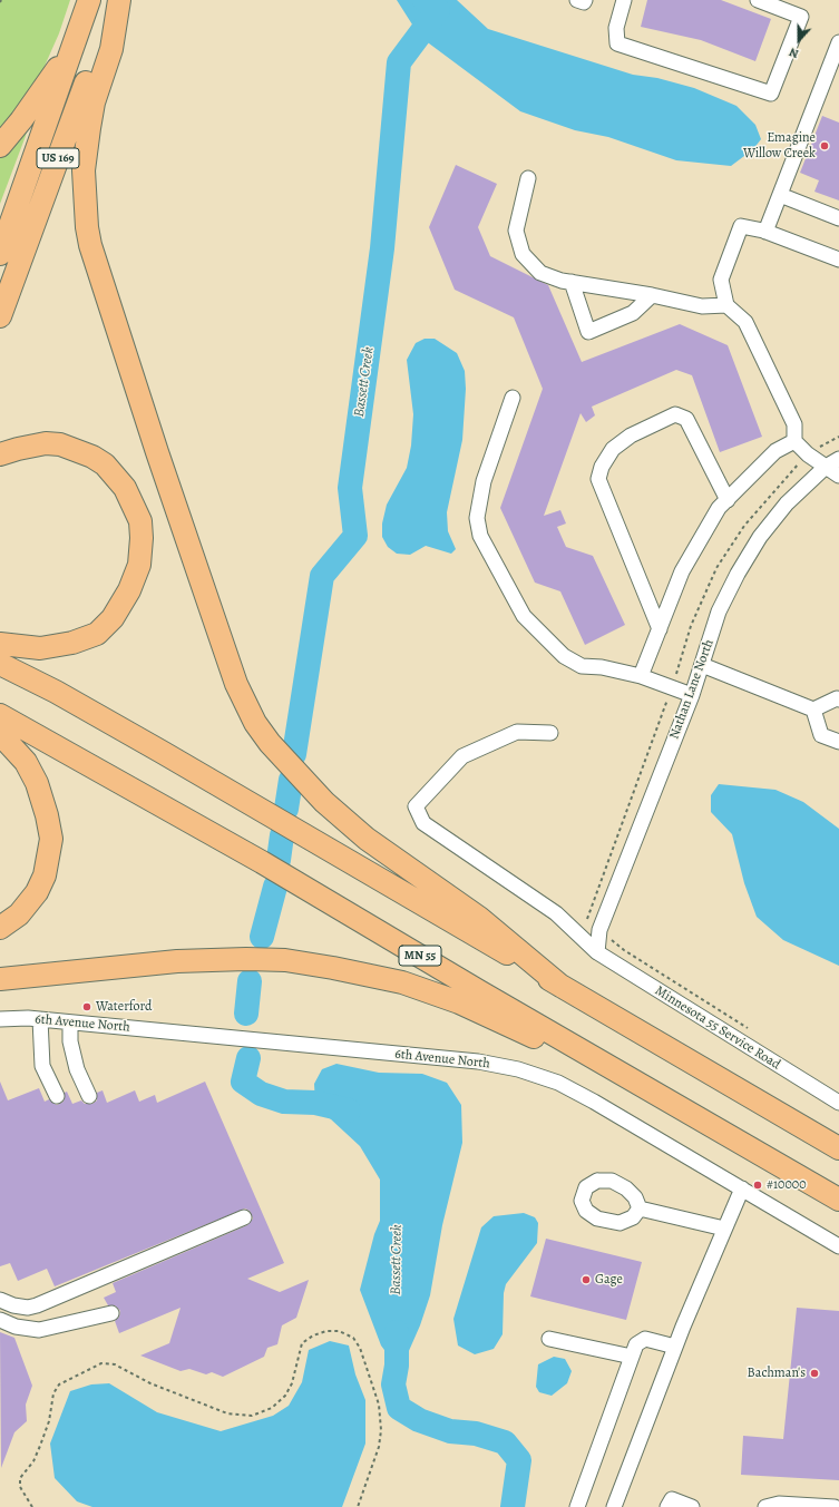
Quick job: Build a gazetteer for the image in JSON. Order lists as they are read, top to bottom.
{
  "streets": {
    "highway": ["US 169", "MN 55"],
    "street": ["Nathan Lane North", "6th Avenue North", "Minnesota 55 Service Road"]
  },
  "crossings": [
    ["Nathan Lane North", "Minnesota 55 Service Road"]
  ],
  "water": ["Bassett Creek"],
  "places": [
    "Emagine Willow Creek",
    "Waterford",
    "#10000",
    "Gage",
    "Bachman's"
  ],
  "north": "bottom"
}
